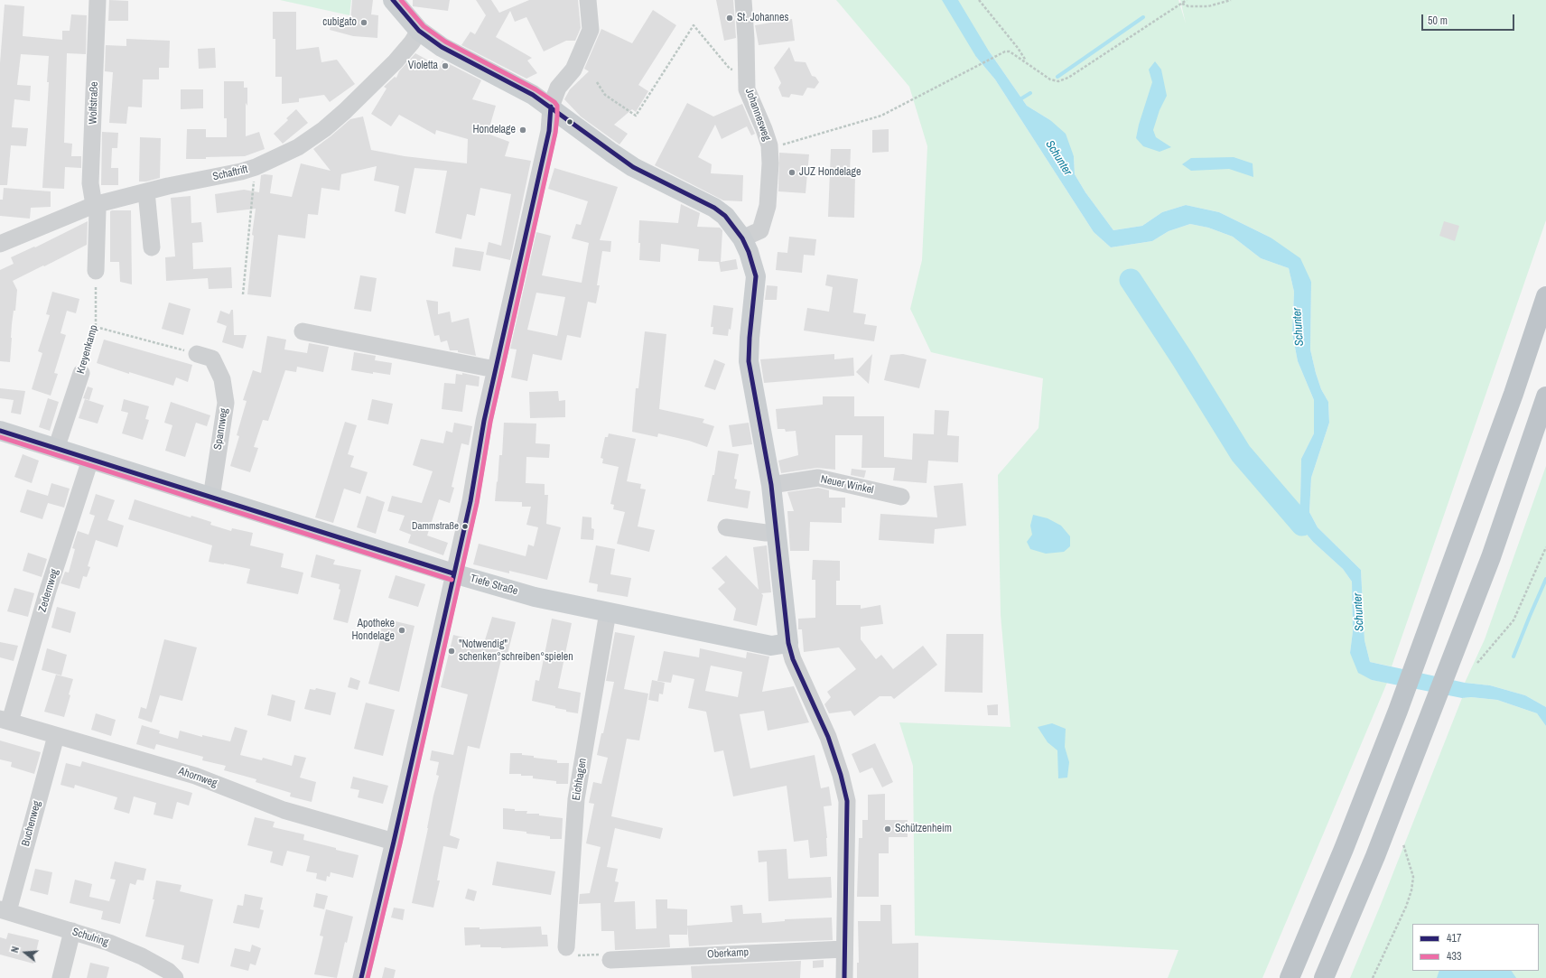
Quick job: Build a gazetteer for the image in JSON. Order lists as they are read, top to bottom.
{
  "streets": {
    "main road": ["Tiefe Straße"],
    "street": [
      "Wolfstraße",
      "Johannesweg",
      "Schaftrift",
      "Kreyenkamp",
      "Spannweg",
      "Neuer Winkel",
      "Zedernweg",
      "Ahornweg",
      "Eichhagen",
      "Buchenweg",
      "Schulring",
      "Oberkamp"
    ]
  },
  "crossings": [
    ["Wolfstraße", "Schaftrift"],
    ["Kreyenkamp", "Tiefe Straße"],
    ["Spannweg", "Tiefe Straße"],
    ["Tiefe Straße", "Zedernweg"],
    ["Tiefe Straße", "Eichhagen"],
    ["Zedernweg", "Ahornweg"],
    ["Ahornweg", "Buchenweg"],
    ["Buchenweg", "Schulring"]
  ],
  "water": ["Schunter"],
  "places": [
    "St. Johannes",
    "cubigato",
    "Violetta",
    "Hondelage",
    "JUZ Hondelage",
    "Dammstraße",
    "Apotheke Hondelage",
    "\"Notwendig\" schenken°schreiben°spielen",
    "Schützenheim"
  ],
  "lines": ["transit line 417", "transit line 433"],
  "legend": ["417", "433"],
  "scale_bar": "50 m",
  "north": "left"
}
